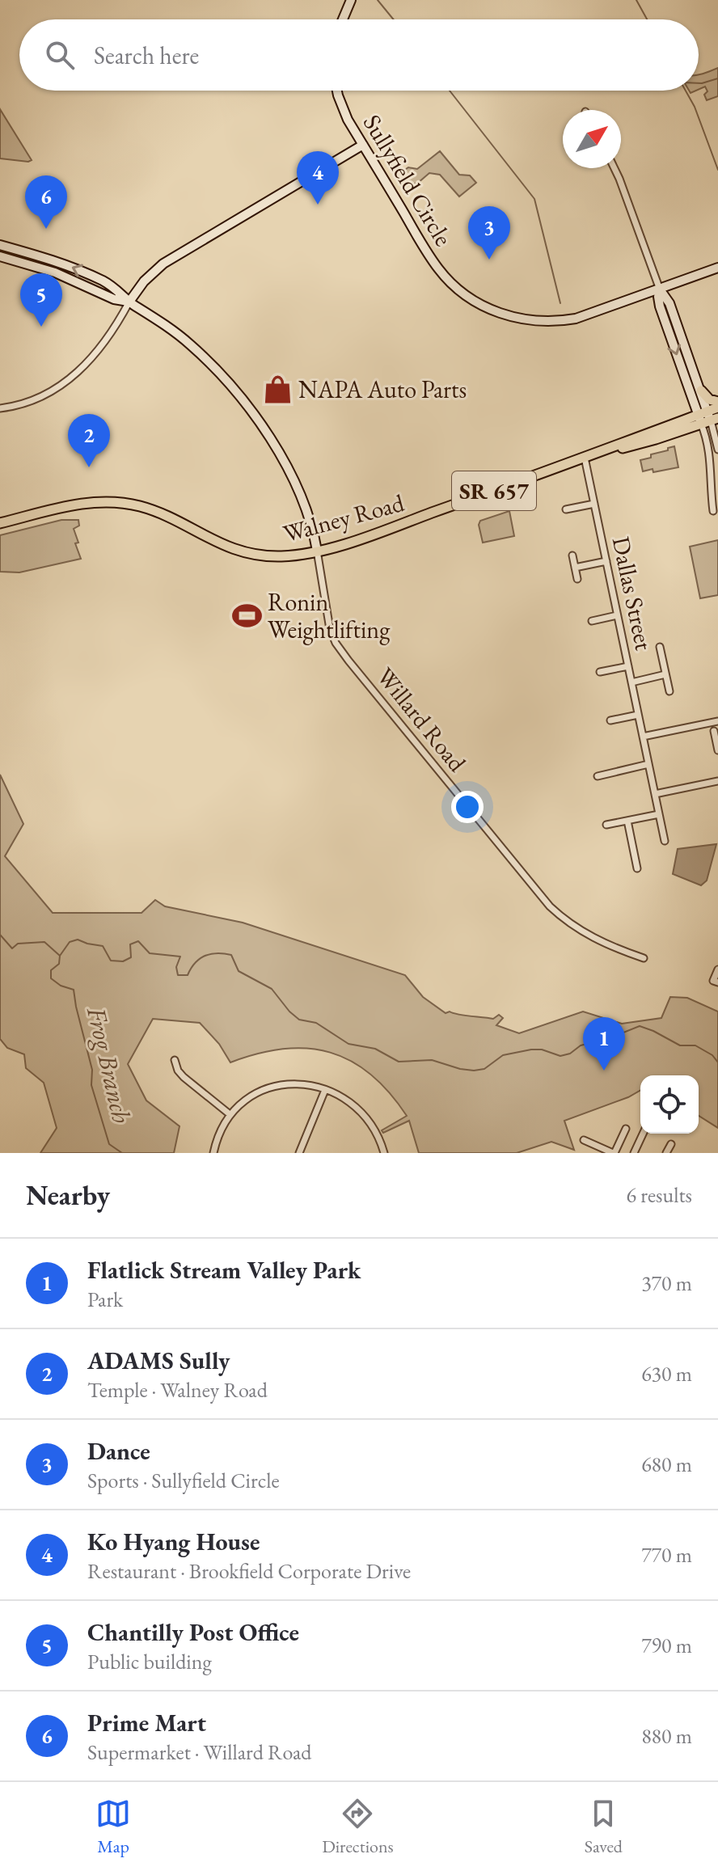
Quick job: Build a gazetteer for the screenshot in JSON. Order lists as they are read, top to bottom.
{
  "streets": {
    "main road": ["SR 657", "Walney Road"],
    "street": ["Sullyfield Circle", "Dallas Street", "Willard Road"]
  },
  "crossings": [
    ["Walney Road", "Dallas Street"],
    ["Walney Road", "Willard Road"]
  ],
  "water": ["Frog Branch"],
  "places": {
    "shop": ["NAPA Auto Parts"],
    "sports": ["Ronin Weightlifting"]
  },
  "north": "top right",
  "page": {
    "search": "Search here",
    "pins": [
      "4",
      "6",
      "3",
      "5",
      "2",
      "1"
    ],
    "heading": ["Nearby", "6 results"],
    "list": [
      {
        "mark": "1",
        "name": "Flatlick Stream Valley Park",
        "note": "Park",
        "value": "370 m"
      },
      {
        "mark": "2",
        "name": "ADAMS Sully",
        "note": "Temple · Walney Road",
        "value": "630 m"
      },
      {
        "mark": "3",
        "name": "Dance",
        "note": "Sports · Sullyfield Circle",
        "value": "680 m"
      },
      {
        "mark": "4",
        "name": "Ko Hyang House",
        "note": "Restaurant · Brookfield Corporate Drive",
        "value": "770 m"
      },
      {
        "mark": "5",
        "name": "Chantilly Post Office",
        "note": "Public building",
        "value": "790 m"
      },
      {
        "mark": "6",
        "name": "Prime Mart",
        "note": "Supermarket · Willard Road",
        "value": "880 m"
      }
    ],
    "nav": ["Map", "Directions", "Saved"]
  }
}
